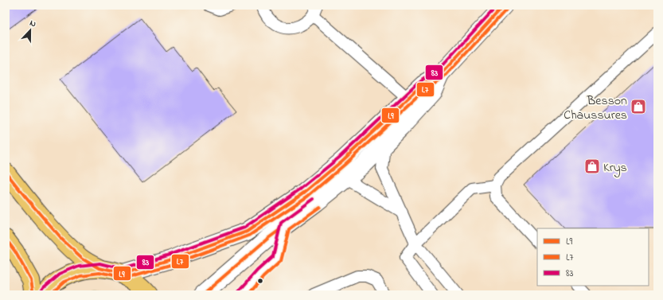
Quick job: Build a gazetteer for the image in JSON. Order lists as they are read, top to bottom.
{
  "places": {
    "shop": ["Besson Chaussures", "Krys"]
  },
  "lines": ["transit line L9", "transit line 83", "transit line L7"],
  "legend": ["L9", "L7", "83"],
  "north": "top"
}
